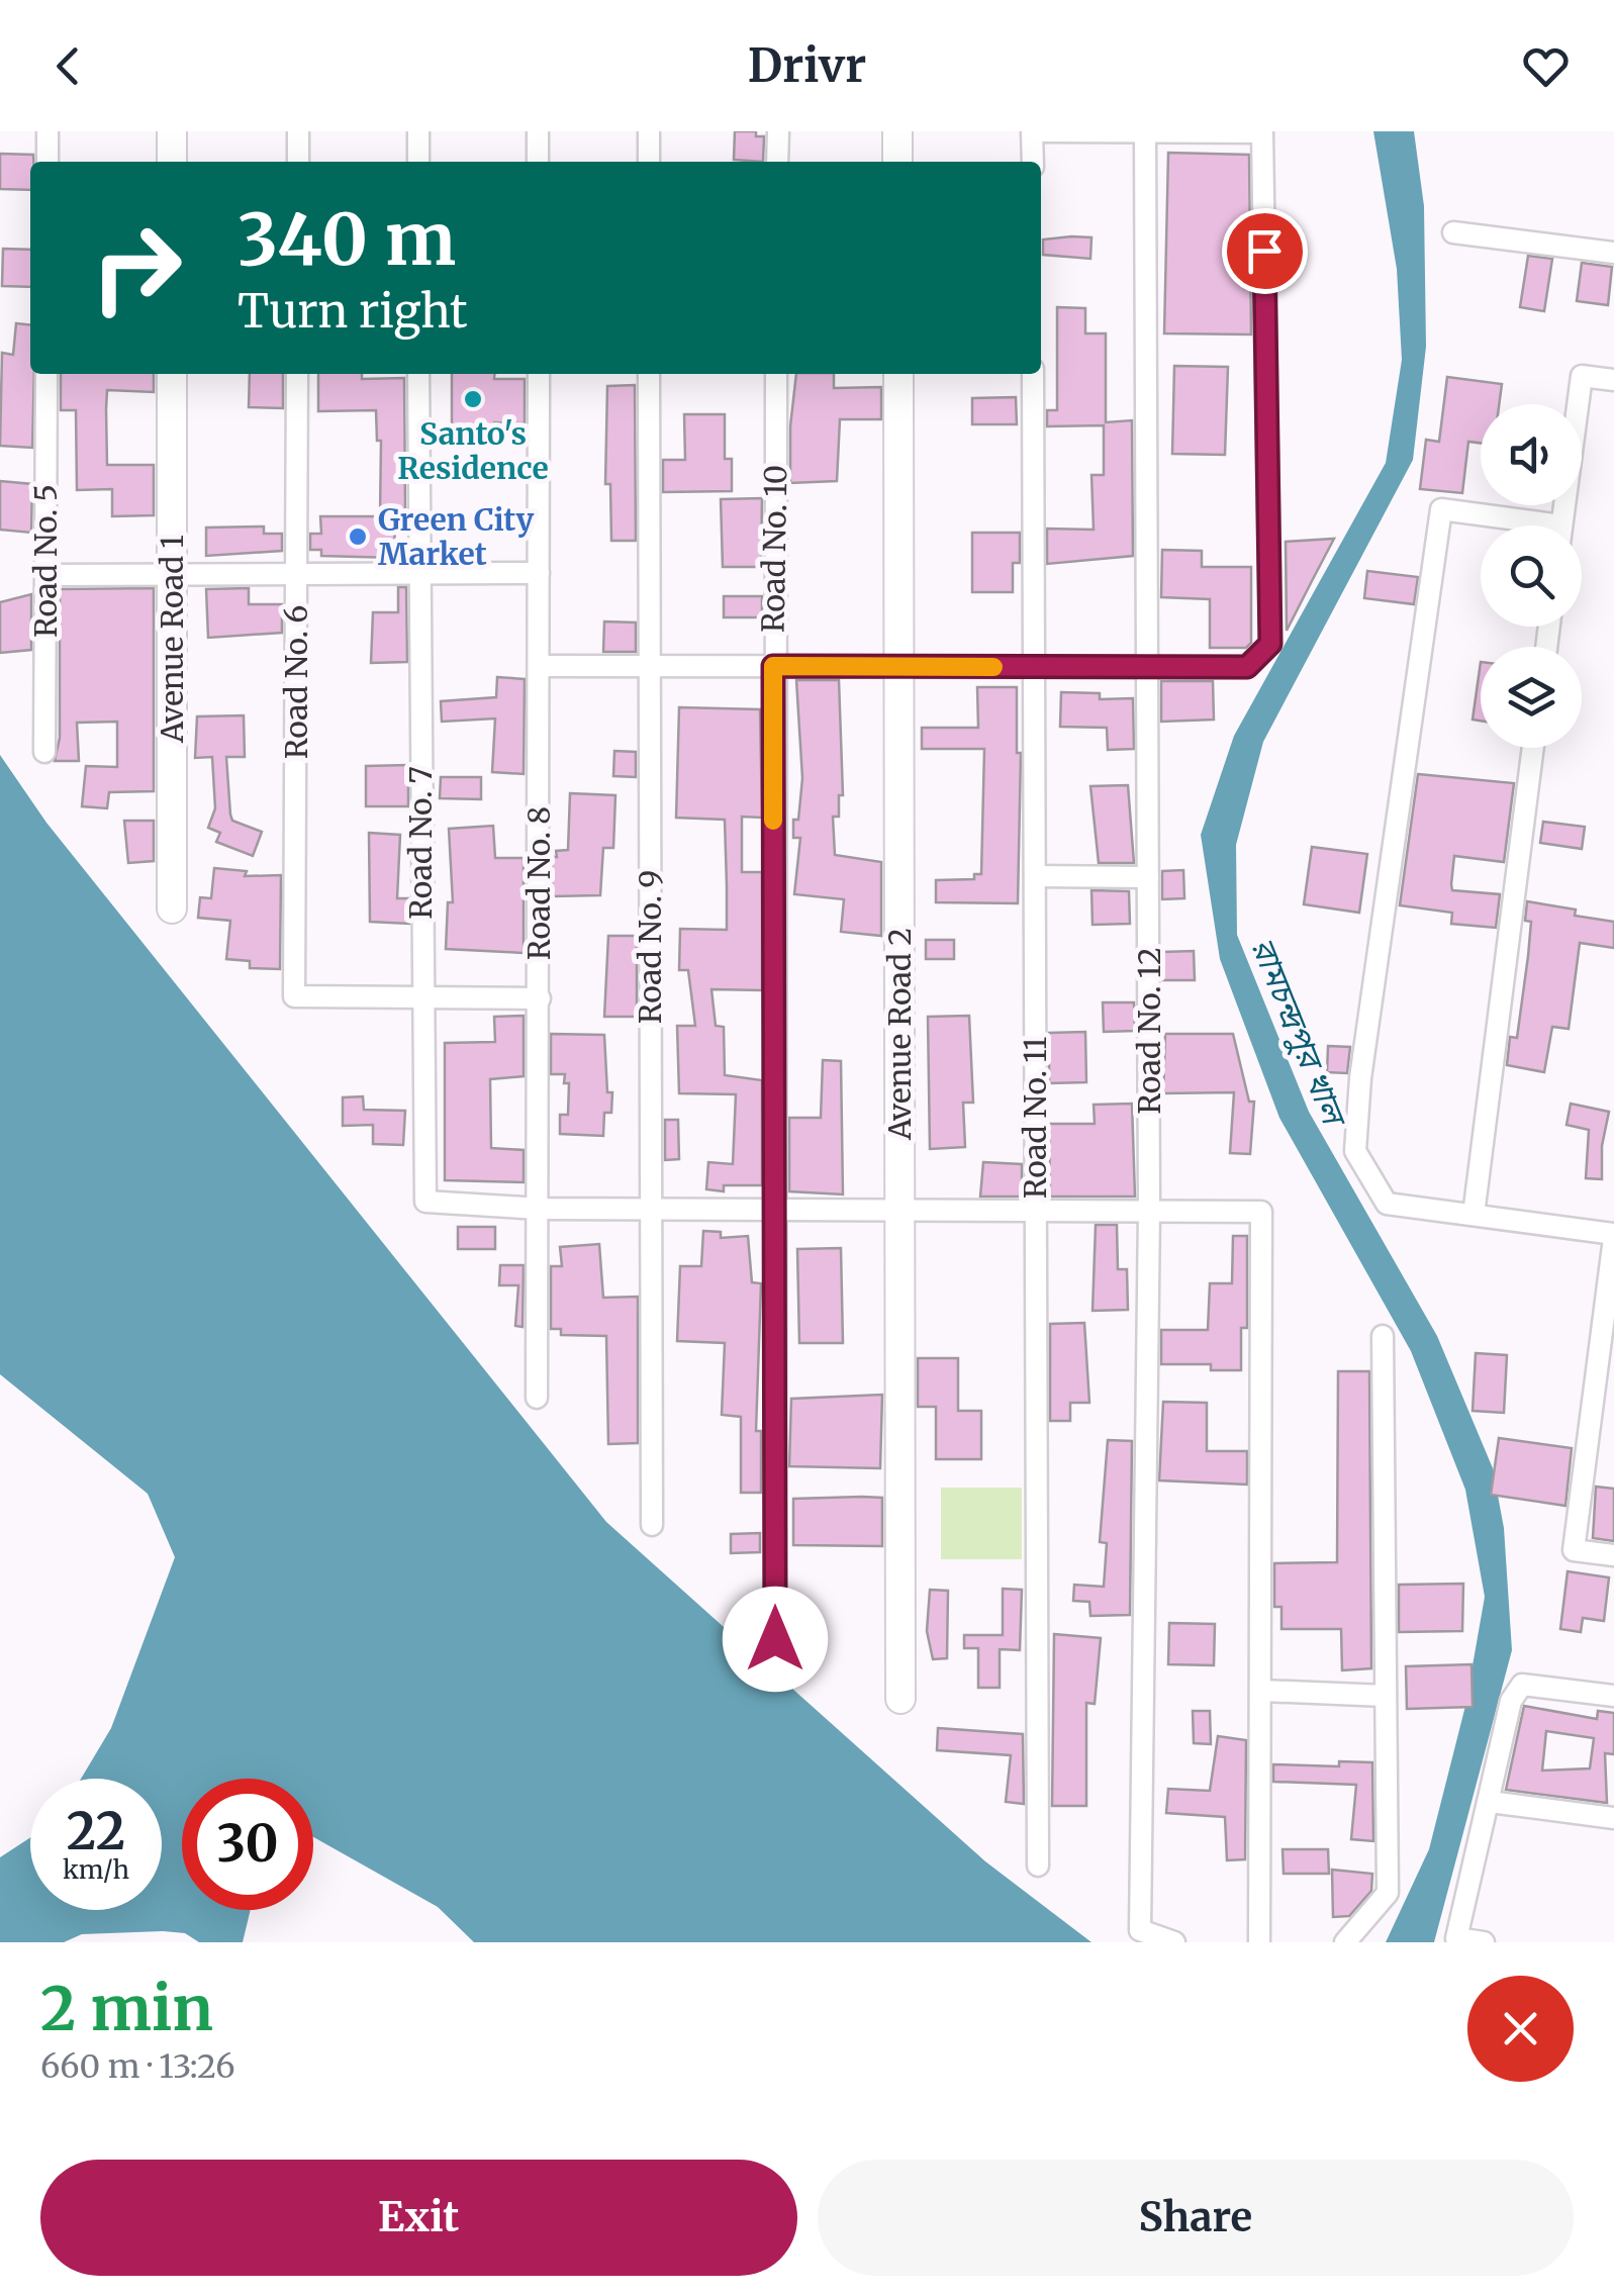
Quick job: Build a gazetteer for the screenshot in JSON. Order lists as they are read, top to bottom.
{
  "streets": {
    "street": [
      "Road No. 10",
      "Road No. 5",
      "Avenue Road 1",
      "Road No. 6",
      "Road No. 7",
      "Road No. 8",
      "Road No. 9",
      "Road No. 12",
      "Avenue Road 2",
      "Road No. 11"
    ]
  },
  "crossings": [
    ["Road No. 6", "Road No. 7"],
    ["Road No. 7", "Road No. 8"]
  ],
  "water": ["রামচন্দ্রপুর খাল"],
  "places": ["Santo's Residence", "Green City Market"],
  "page": {
    "header": "Drivr",
    "turn": ["340 m", "Turn right"],
    "speed": "22 km/h",
    "limit": "30",
    "heading": ["2 min", "660 m · 13:26"],
    "buttons": ["Exit", "Share"]
  }
}
